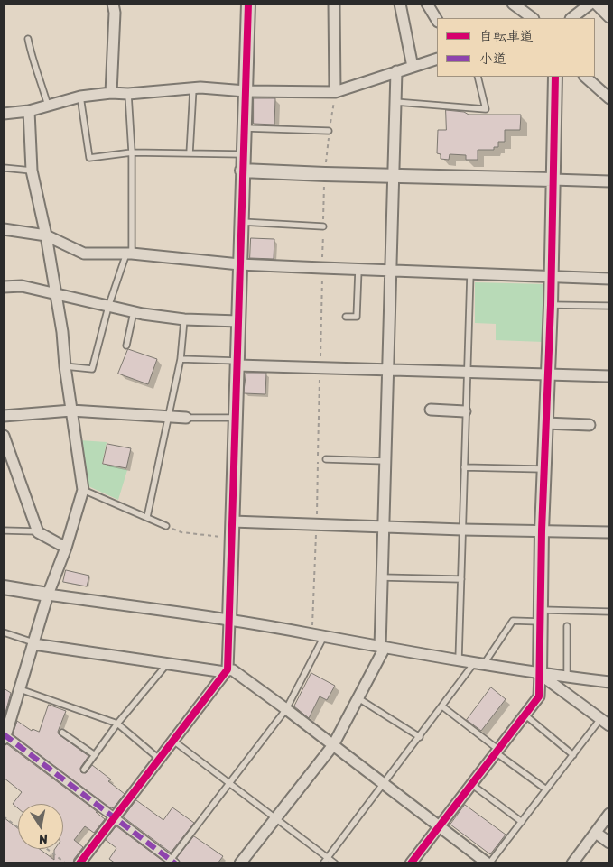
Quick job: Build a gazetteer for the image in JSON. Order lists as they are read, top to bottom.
{
  "legend": ["自転車道", "小道"],
  "north": "bottom"
}
